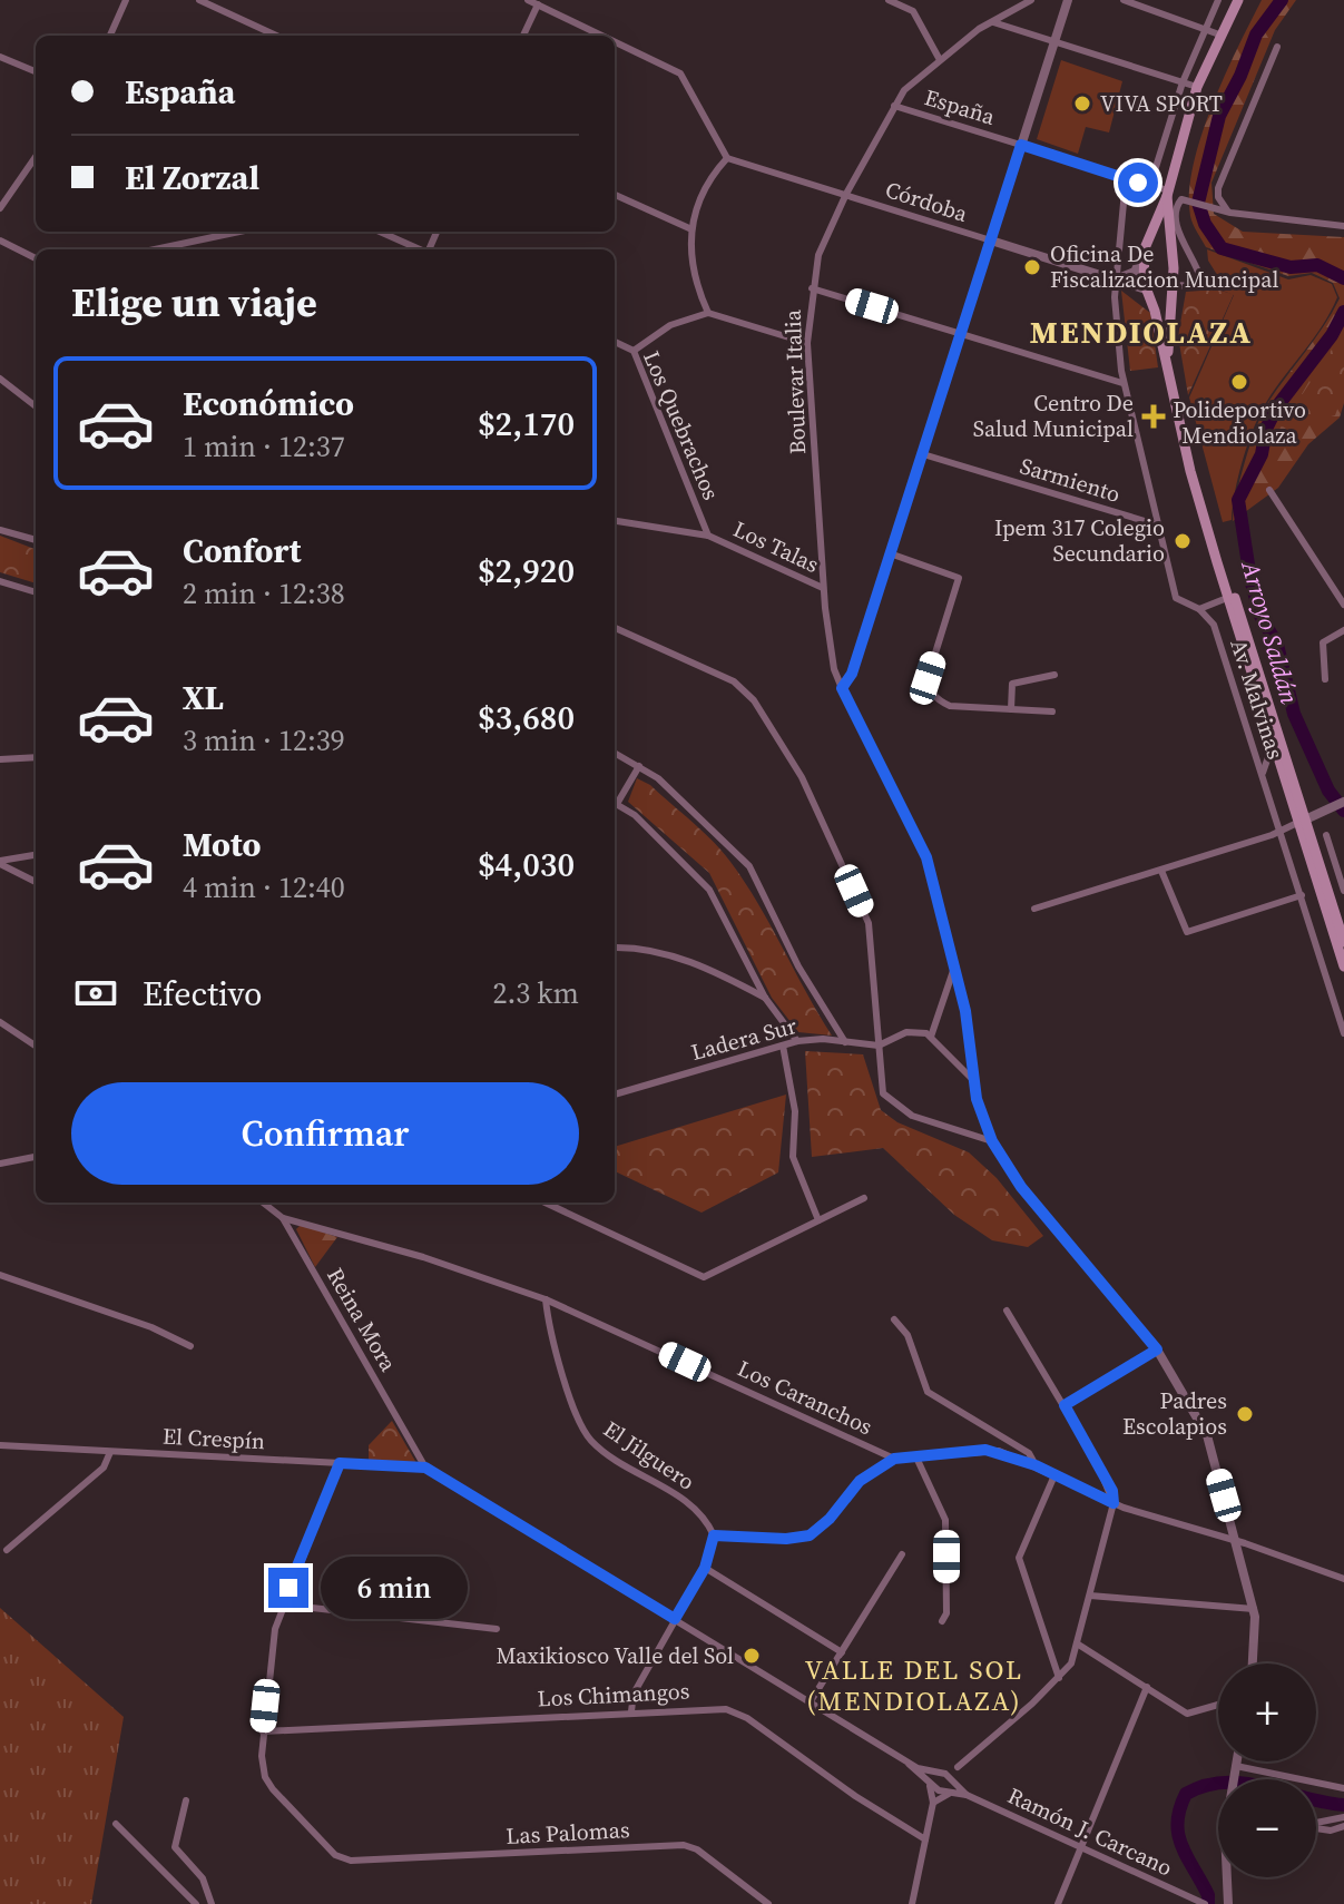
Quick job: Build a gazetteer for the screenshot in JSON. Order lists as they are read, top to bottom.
{
  "streets": {
    "street": [
      "España",
      "Córdoba",
      "Boulevar Italia",
      "Los Quebrachos",
      "Sarmiento",
      "Los Talas",
      "Av. Malvinas",
      "Ladera Sur",
      "Reina Mora",
      "Los Caranchos",
      "El Crespín",
      "El Jilguero",
      "Los Chimangos",
      "Ramón J. Carcano",
      "Las Palomas"
    ]
  },
  "crossings": [
    ["España", "Boulevar Italia"],
    ["España", "Av. Malvinas"],
    ["Córdoba", "Boulevar Italia"],
    ["Córdoba", "Av. Malvinas"],
    ["Boulevar Italia", "Los Talas"],
    ["Los Quebrachos", "Los Talas"],
    ["Sarmiento", "Av. Malvinas"],
    ["Reina Mora", "Los Caranchos"],
    ["Reina Mora", "El Crespín"],
    ["Reina Mora", "Ramón J. Carcano"],
    ["Los Caranchos", "El Jilguero"],
    ["El Crespín", "Ramón J. Carcano"],
    ["Los Chimangos", "Las Palomas"]
  ],
  "districts": ["MENDIOLAZA", "VALLE DEL SOL (MENDIOLAZA)"],
  "water": ["Arroyo Saldán"],
  "places": {
    "other": [
      "VIVA SPORT",
      "Oficina De Fiscalizacion Muncipal",
      "Polideportivo Mendiolaza",
      "Ipem 317 Colegio Secundario",
      "Padres Escolapios",
      "Maxikiosco Valle del Sol"
    ],
    "health": ["Centro De Salud Municipal"]
  },
  "page": {
    "banner": ["España", "El Zorzal"],
    "heading": "Elige un viaje",
    "list": [
      {
        "name": "Económico",
        "note": "1 min · 12:37",
        "value": "$2,170"
      },
      {
        "name": "Confort",
        "note": "2 min · 12:38",
        "value": "$2,920"
      },
      {
        "name": "XL",
        "note": "3 min · 12:39",
        "value": "$3,680"
      },
      {
        "name": "Moto",
        "note": "4 min · 12:40",
        "value": "$4,030"
      }
    ],
    "pay": ["Efectivo", "2.3 km"],
    "buttons": "Confirmar",
    "bubble": "6 min",
    "map_buttons": ["+", "−"]
  }
}
